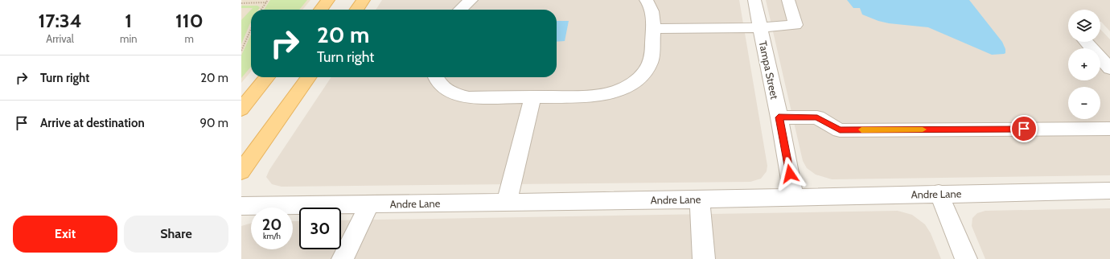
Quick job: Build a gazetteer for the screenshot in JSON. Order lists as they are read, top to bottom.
{
  "streets": {
    "street": ["Tampa Street", "Andre Lane"]
  },
  "crossings": [
    ["Tampa Street", "Andre Lane"]
  ],
  "page": {
    "eta": [
      "17:34",
      "Arrival",
      "1",
      "min",
      "110",
      "m"
    ],
    "map_buttons": ["+", "−"],
    "turn": ["20 m", "Turn right"],
    "list": [
      {
        "name": "Turn right",
        "value": "20 m"
      },
      {
        "name": "Arrive at destination",
        "value": "90 m"
      }
    ],
    "speed": "20 km/h",
    "limit": "30",
    "buttons": ["Exit", "Share"]
  }
}
